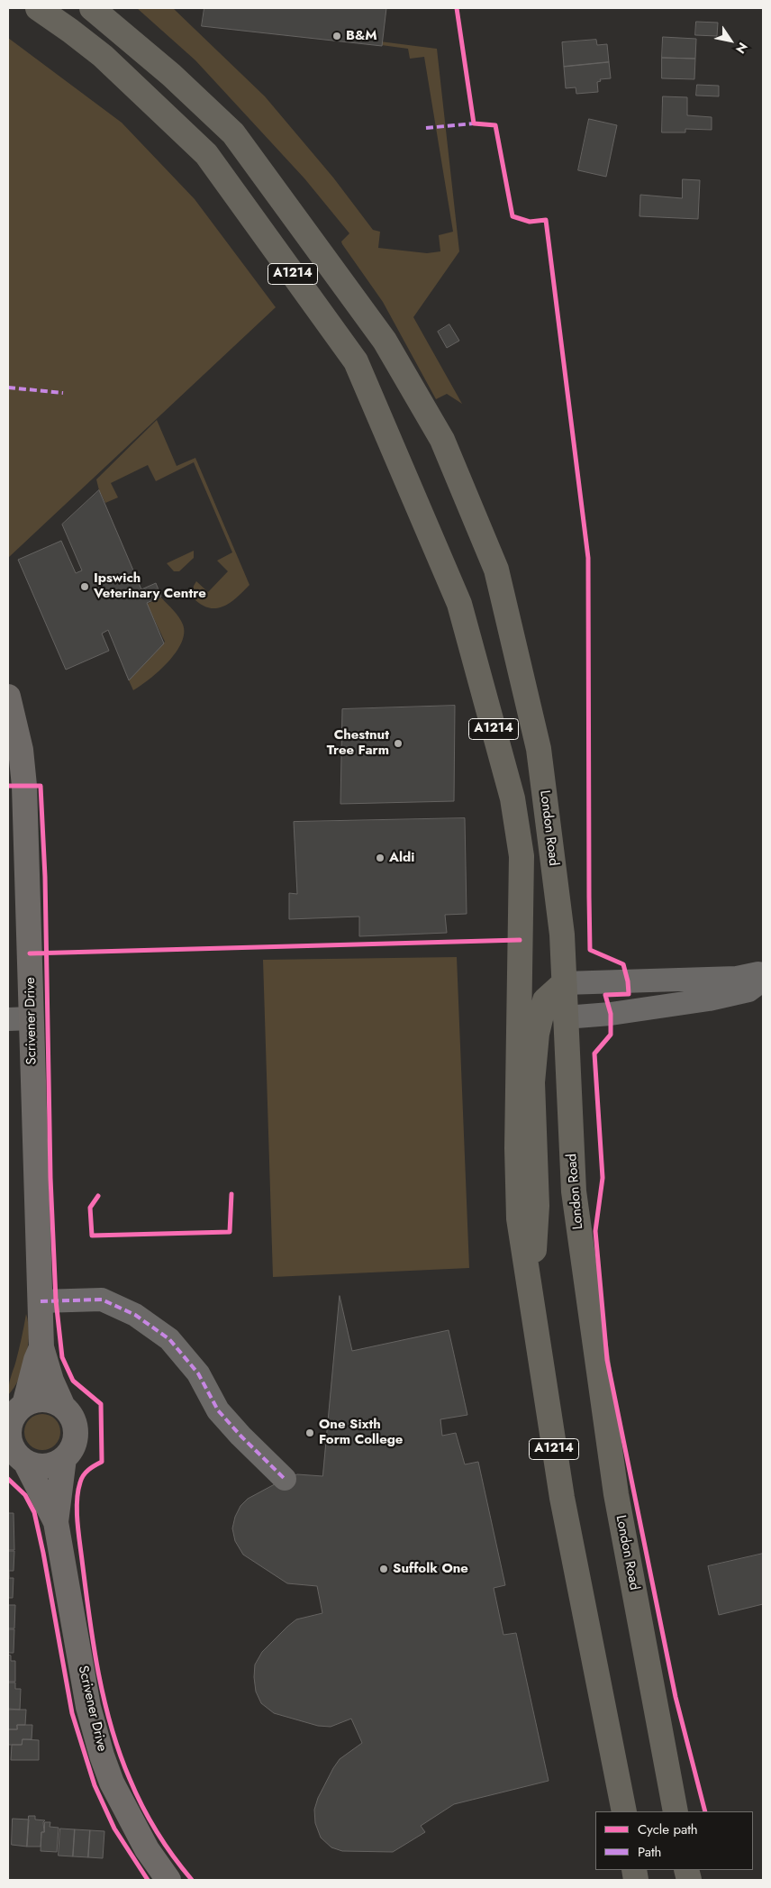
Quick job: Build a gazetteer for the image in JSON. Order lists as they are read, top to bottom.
{
  "streets": {
    "main road": ["A1214", "London Road"],
    "street": ["Scrivener Drive"]
  },
  "places": [
    "B&M",
    "Ipswich Veterinary Centre",
    "Chestnut Tree Farm",
    "Aldi",
    "One Sixth Form College",
    "Suffolk One"
  ],
  "legend": ["Cycle path", "Path"],
  "north": "bottom right"
}
